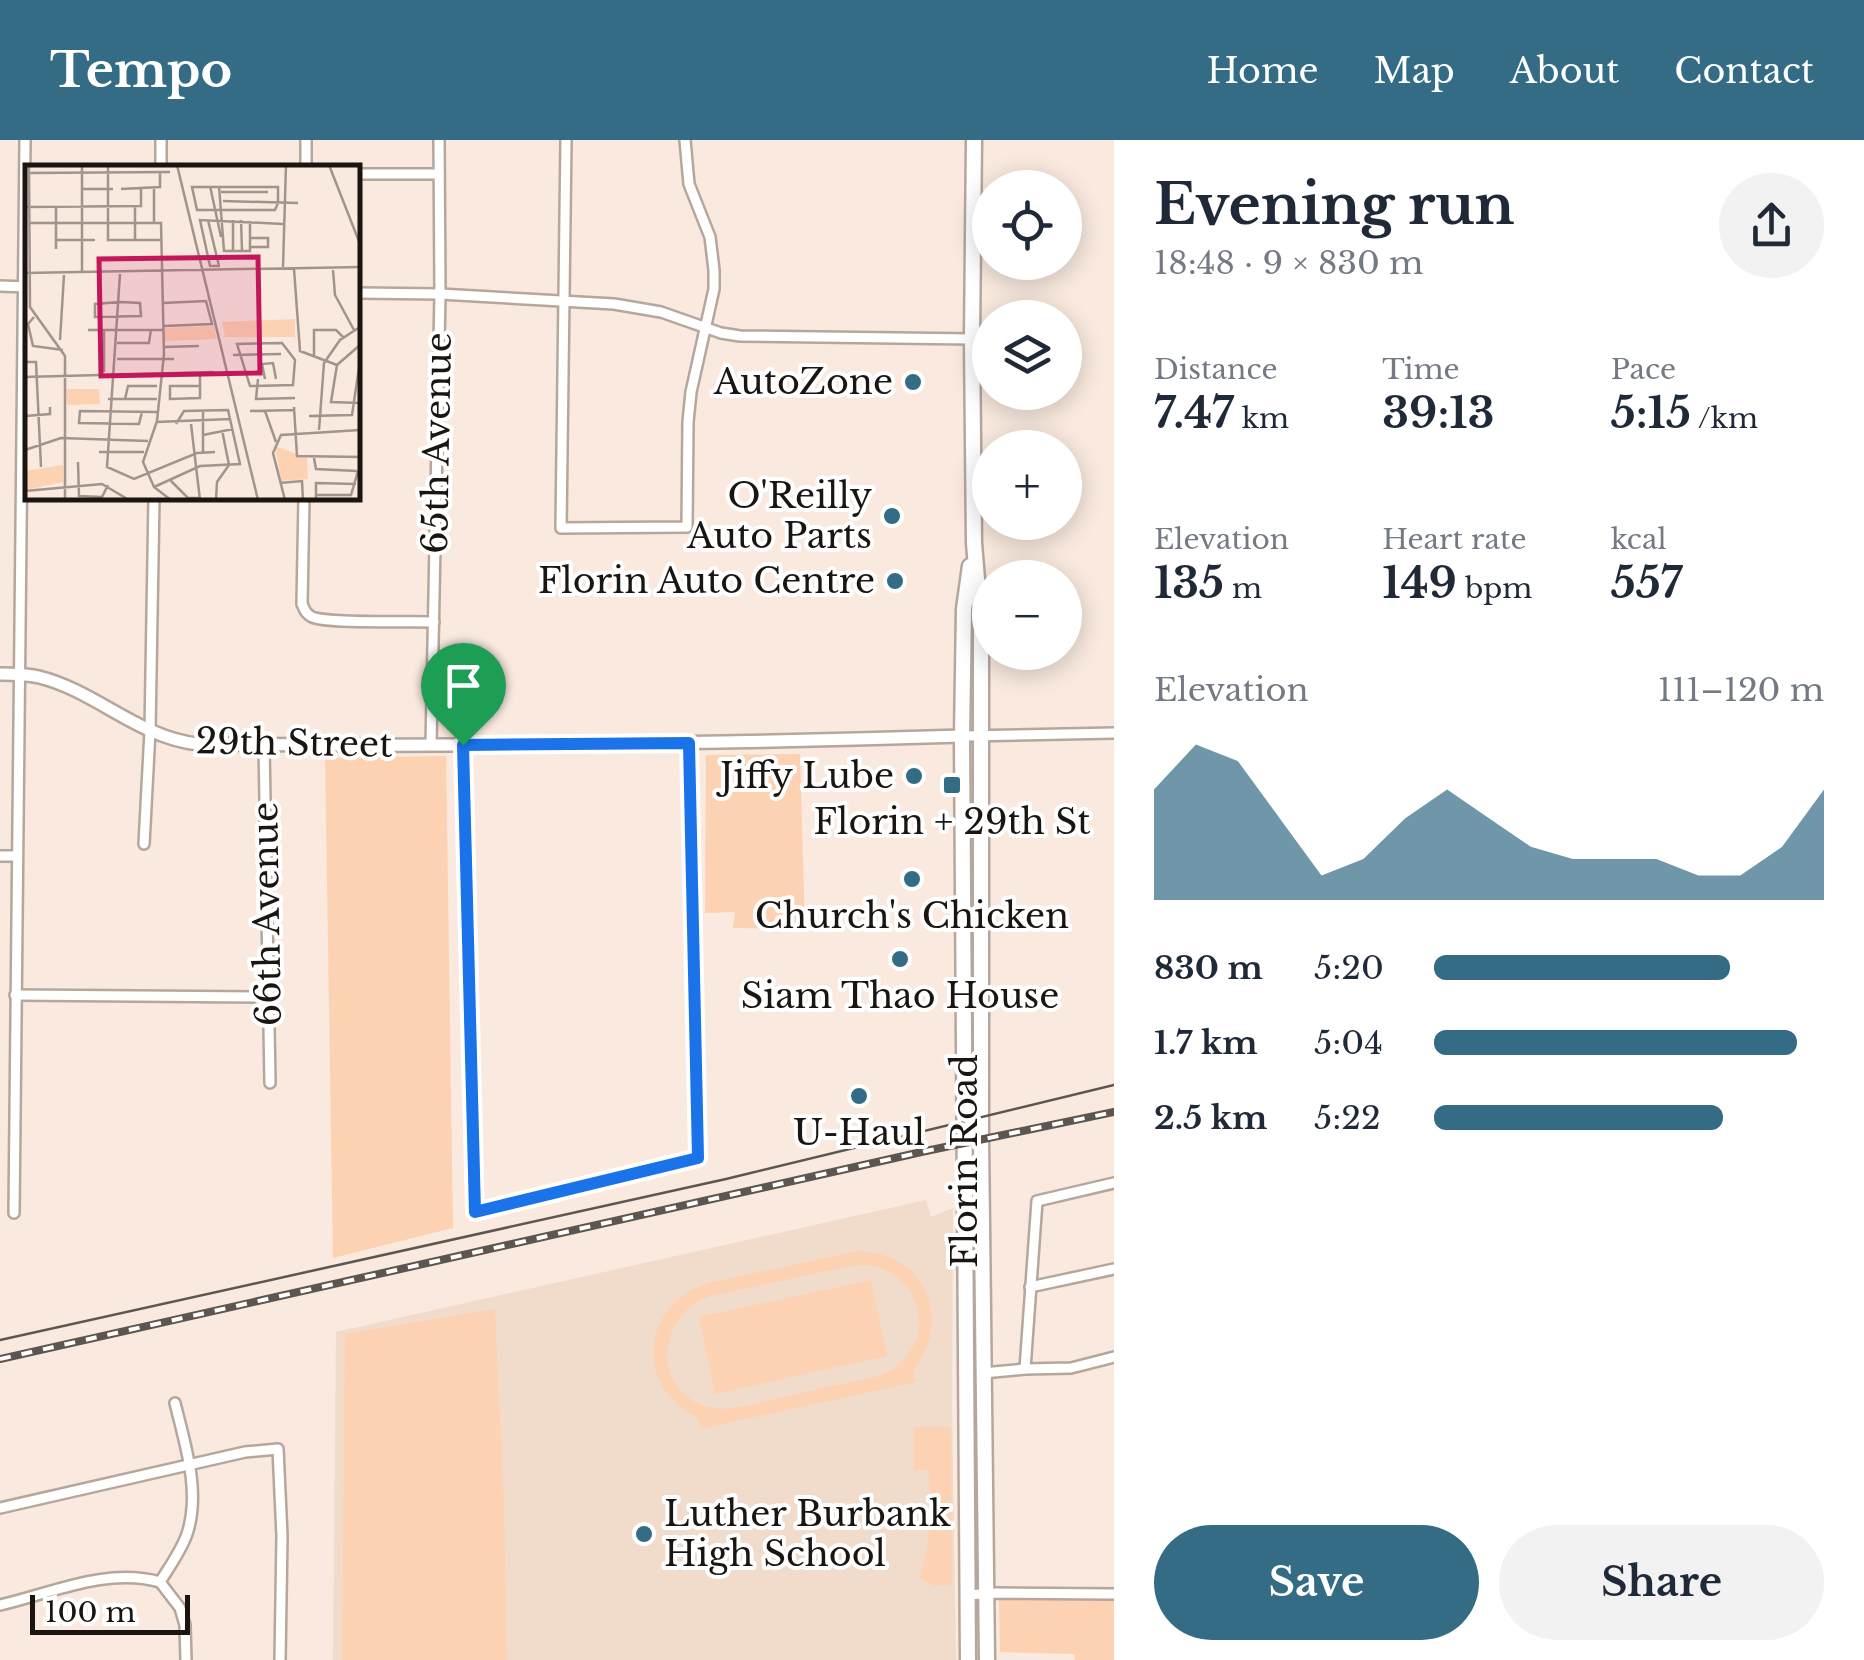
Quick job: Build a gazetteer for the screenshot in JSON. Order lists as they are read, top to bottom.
{
  "streets": {
    "main road": ["Florin Road"],
    "street": ["65th Avenue", "29th Street", "66th Avenue"]
  },
  "crossings": [
    ["65th Avenue", "29th Street"],
    ["29th Street", "66th Avenue"],
    ["29th Street", "Florin Road"]
  ],
  "places": {
    "other": [
      "AutoZone",
      "O'Reilly Auto Parts",
      "Florin Auto Centre",
      "Jiffy Lube",
      "Church's Chicken",
      "Siam Thao House",
      "U-Haul",
      "Luther Burbank High School"
    ],
    "transit": ["Florin + 29th St"]
  },
  "scale_bar": "100 m",
  "page": {
    "header": "Tempo",
    "nav": [
      "Home",
      "Map",
      "About",
      "Contact"
    ],
    "heading": ["Evening run", "18:48 · 9 × 830 m"],
    "map_buttons": ["+", "−"],
    "stats": [
      ["Distance", "7.47 km"],
      ["Time", "39:13"],
      ["Pace", "5:15 /km"],
      ["Elevation", "135 m"],
      ["Heart rate", "149 bpm"],
      ["kcal", "557"]
    ],
    "chart": ["Elevation", "111–120 m"],
    "list": [
      {
        "name": "830 m",
        "note": "5:20"
      },
      {
        "name": "1.7 km",
        "note": "5:04"
      },
      {
        "name": "2.5 km",
        "note": "5:22"
      }
    ],
    "buttons": ["Save", "Share"],
    "scale": "100 m"
  }
}
